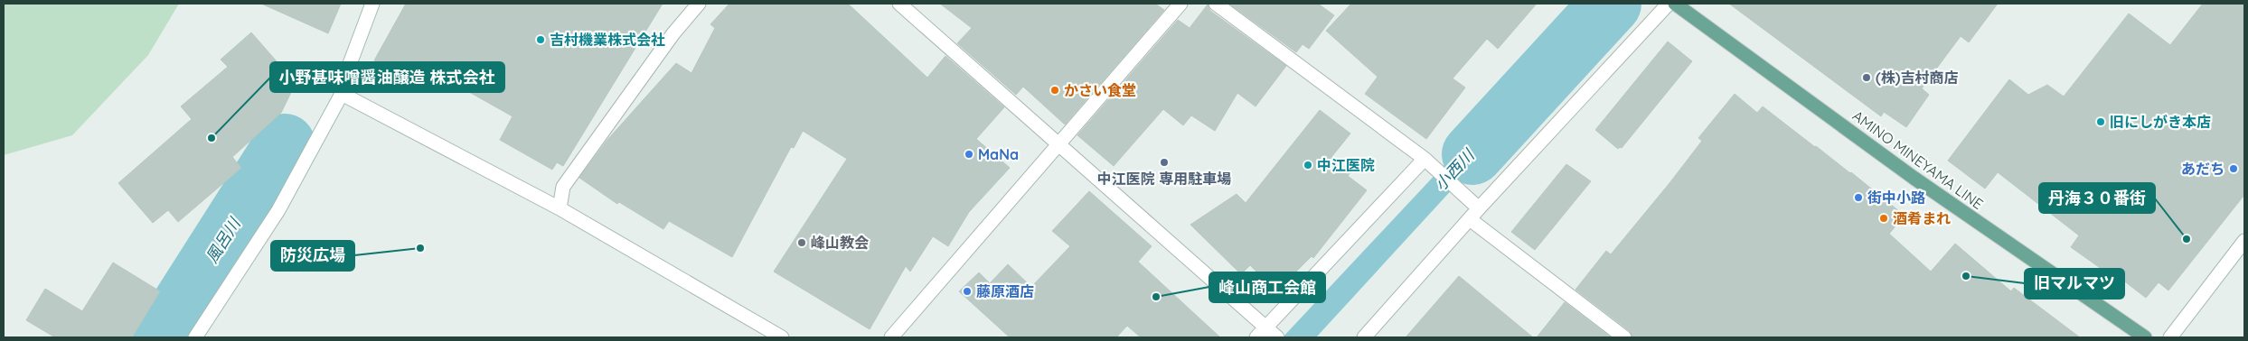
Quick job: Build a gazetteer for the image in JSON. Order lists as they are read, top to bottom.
{
  "streets": {
    "main road": ["AMINO MINEYAMA LINE"]
  },
  "water": ["小西川", "風呂川"],
  "places": [
    "吉村機業株式会社",
    "(株)吉村商店",
    "かさい食堂",
    "旧にしがき本店",
    "小野甚味噌醤油醸造 株式会社",
    "MaNa",
    "中江医院 専用駐車場",
    "中江医院",
    "あだち",
    "街中小路",
    "酒肴まれ",
    "丹海３０番街",
    "峰山教会",
    "防災広場",
    "旧マルマツ",
    "藤原酒店",
    "峰山商工会館"
  ]
}
